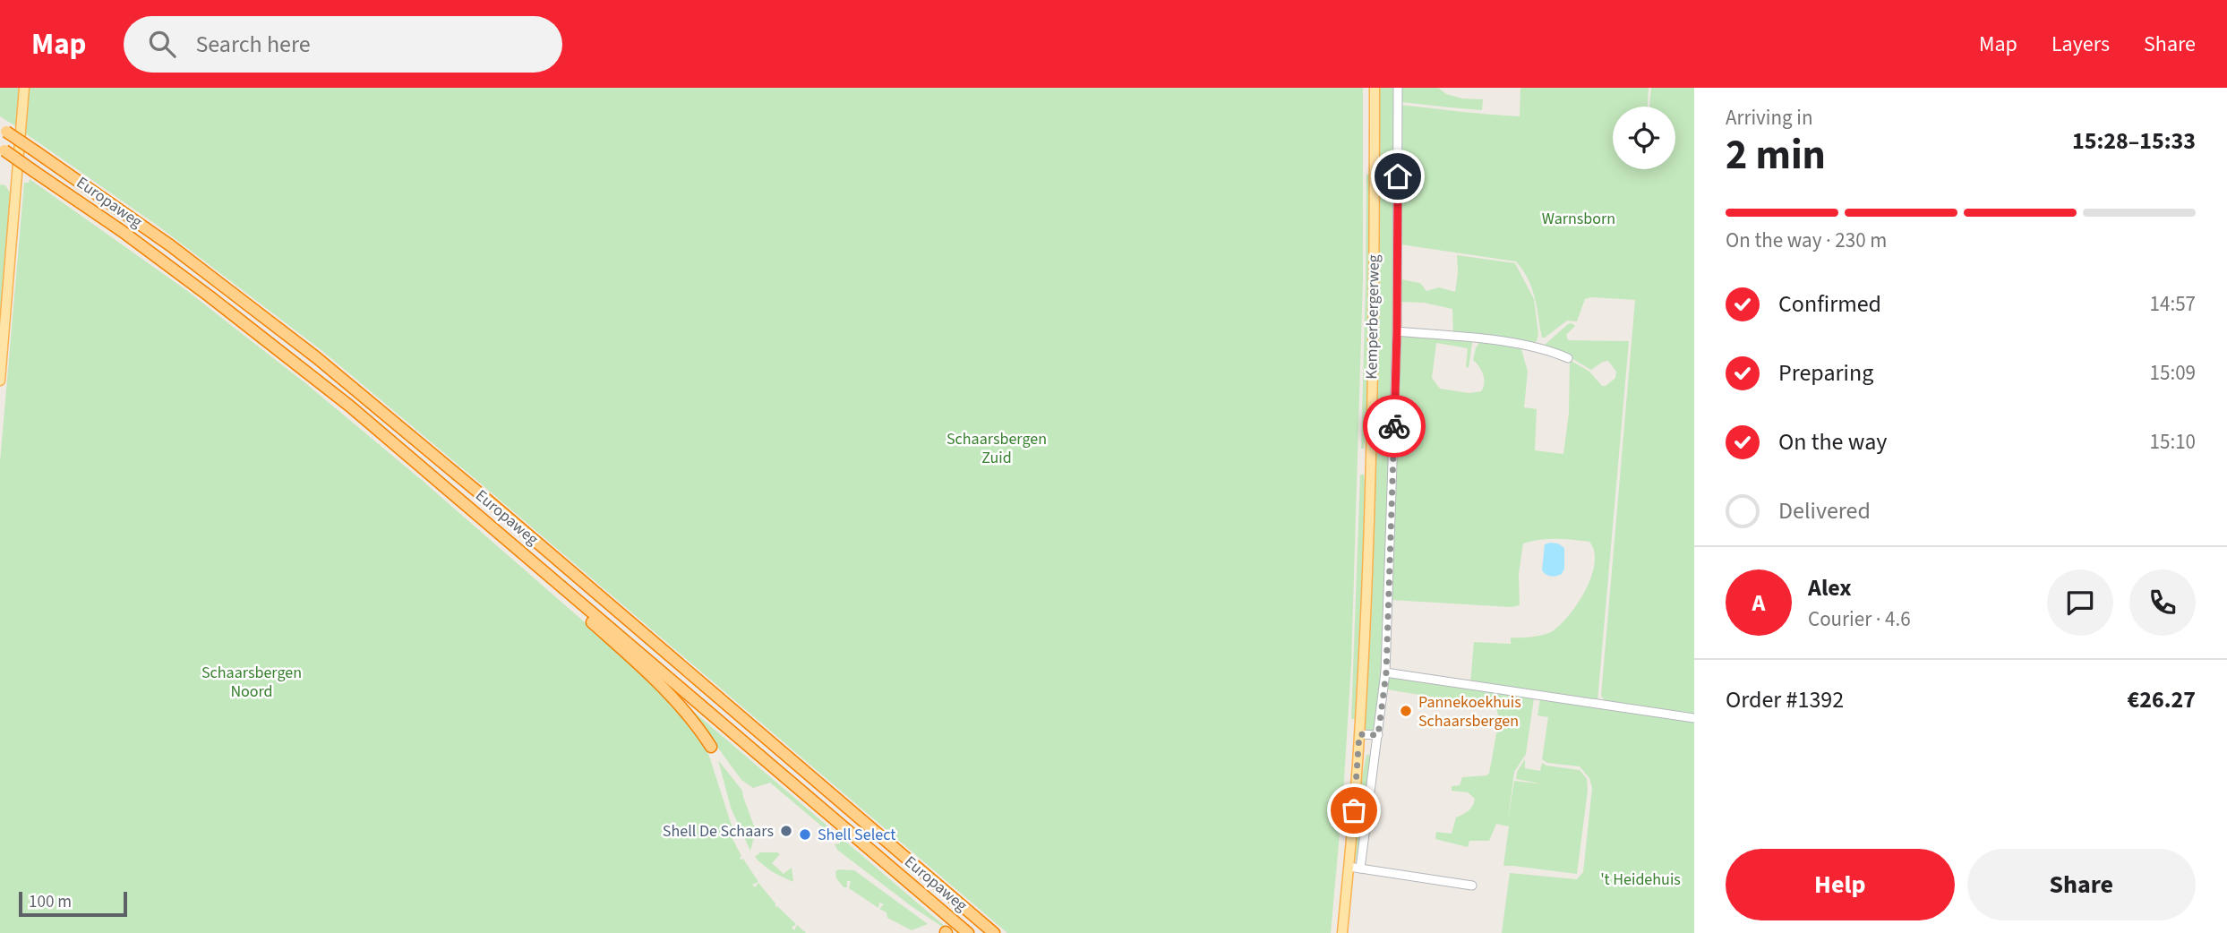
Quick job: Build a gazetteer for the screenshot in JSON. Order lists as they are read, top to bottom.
{
  "streets": {
    "highway": ["Europaweg"],
    "main road": ["Kemperbergerweg"]
  },
  "parks": [
    "Warnsborn",
    "Schaarsbergen Zuid",
    "Schaarsbergen Noord",
    "'t Heidehuis"
  ],
  "places": ["Pannekoekhuis Schaarsbergen", "Shell De Schaars", "Shell Select"],
  "scale_bar": "100 m",
  "page": {
    "header": "Map",
    "search": "Search here",
    "nav": ["Map", "Layers", "Share"],
    "heading": ["2 min", "Arriving in", "15:28–15:33"],
    "panel": [
      "Alex",
      "Courier · 4.6",
      "Order #1392",
      "€26.27"
    ],
    "bar": "On the way · 230 m",
    "list": [
      ["Confirmed", "14:57"],
      ["Preparing", "15:09"],
      ["On the way", "15:10"],
      "Delivered"
    ],
    "round": "A",
    "buttons": ["Help", "Share"],
    "scale": "100 m"
  }
}
